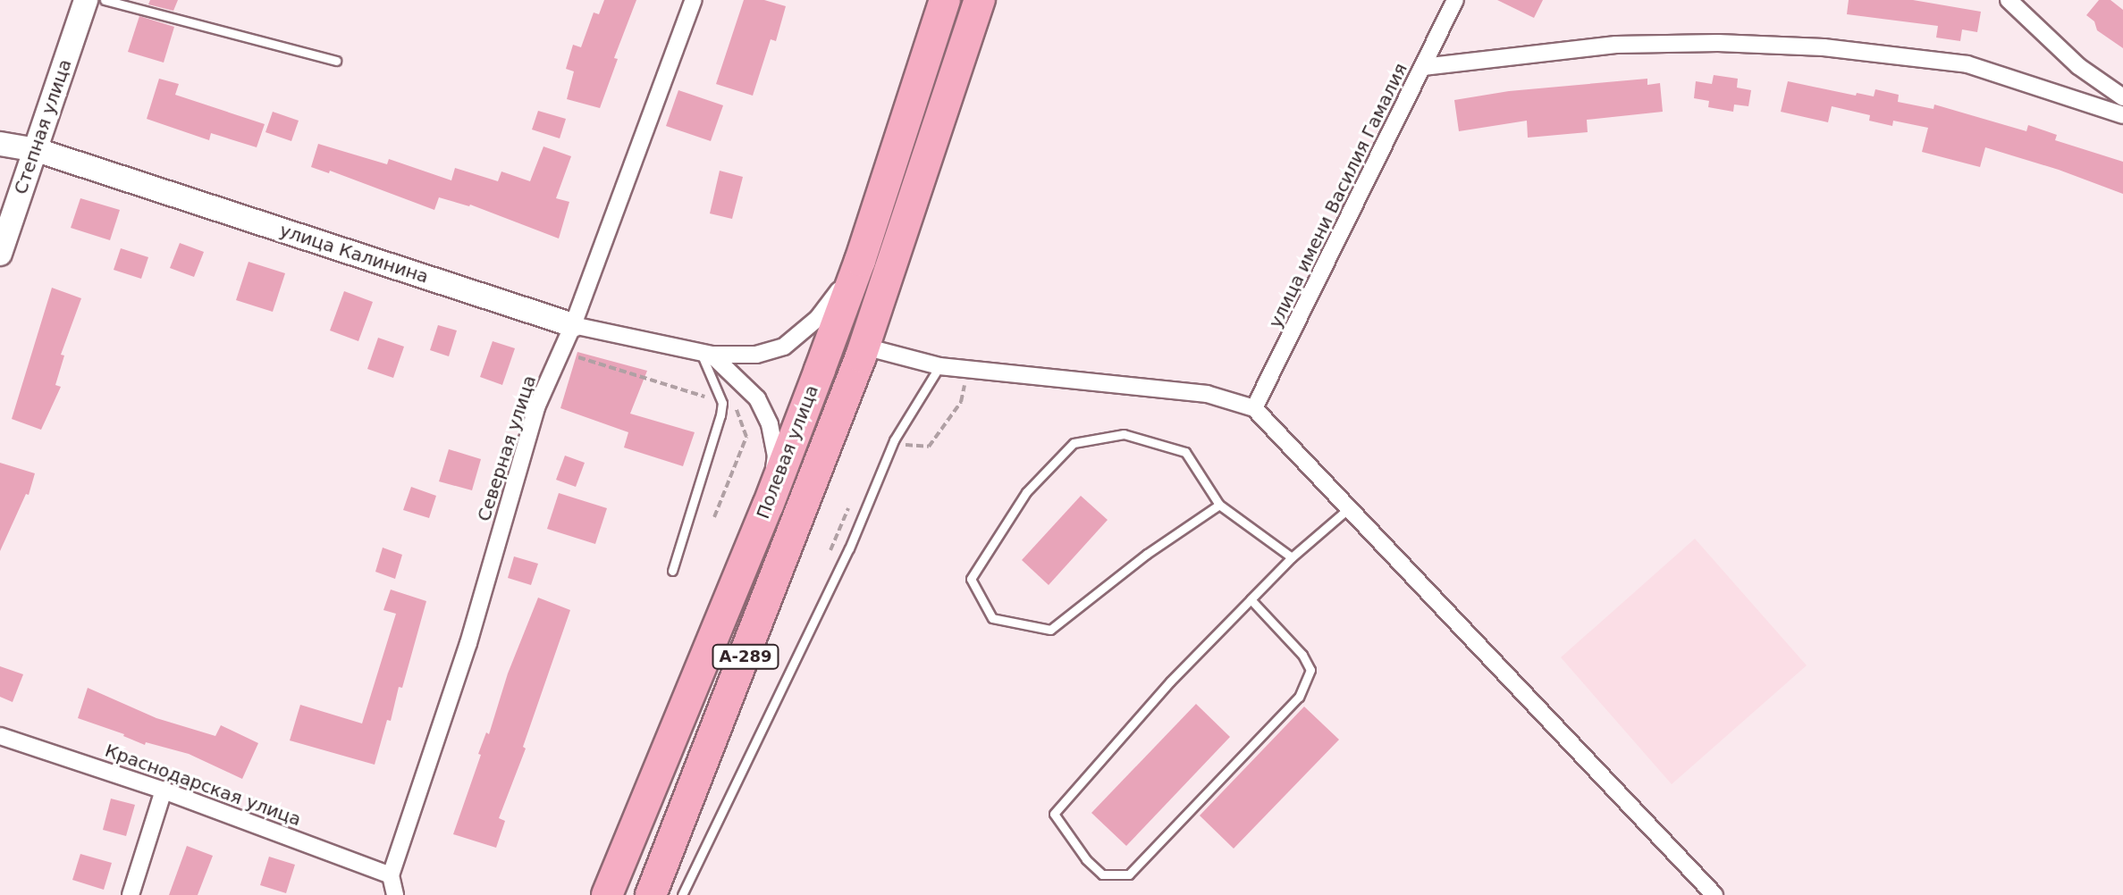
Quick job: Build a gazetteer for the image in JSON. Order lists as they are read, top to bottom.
{
  "streets": {
    "highway": ["Полевая улица", "А-289"],
    "street": [
      "Степная улица",
      "улица имени Василия Гамалия",
      "улица Калинина",
      "Северная улица",
      "Краснодарская улица"
    ]
  },
  "crossings": [
    ["Степная улица", "улица Калинина"],
    ["улица Калинина", "Северная улица"],
    ["улица Калинина", "А-289"],
    ["Северная улица", "Краснодарская улица"],
    ["Полевая улица", "А-289"]
  ]
}
